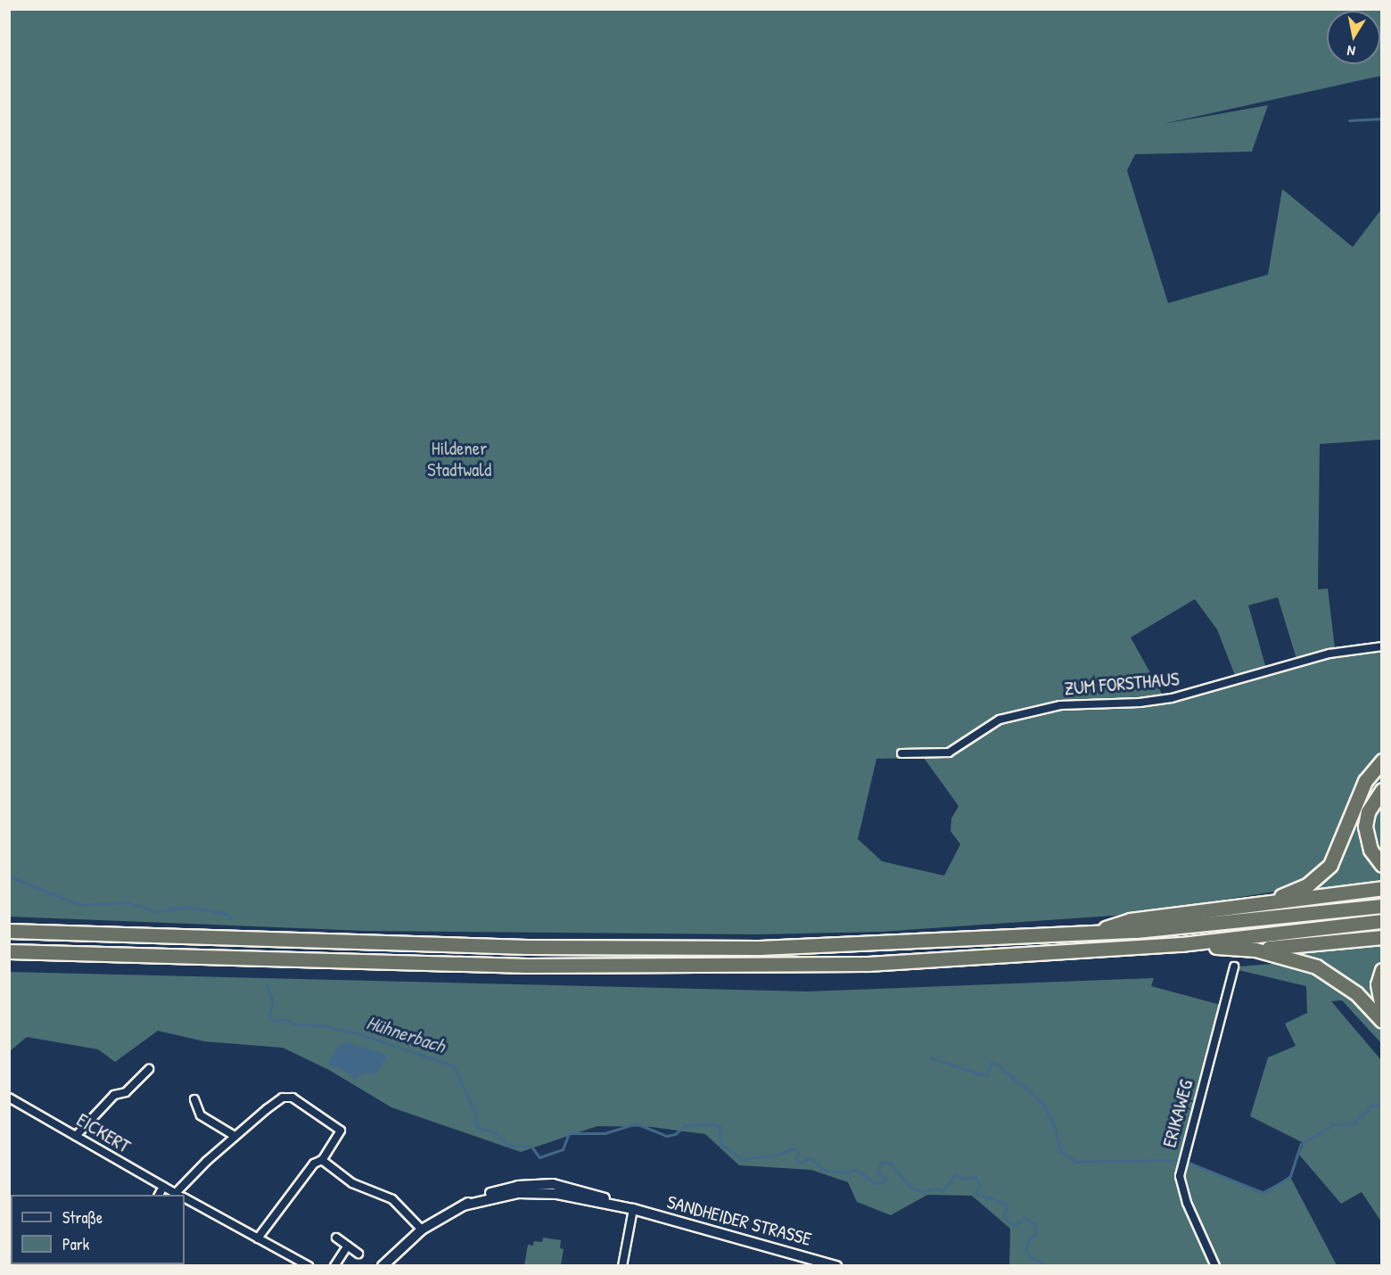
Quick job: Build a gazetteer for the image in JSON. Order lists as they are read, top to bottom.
{
  "streets": {
    "street": [
      "ZUM FORSTHAUS",
      "ERIKAWEG",
      "EICKERT",
      "SANDHEIDER STRASSE"
    ]
  },
  "water": ["Hühnerbach"],
  "parks": ["Hildener Stadtwald"],
  "legend": ["Straße", "Park"],
  "north": "bottom"
}
